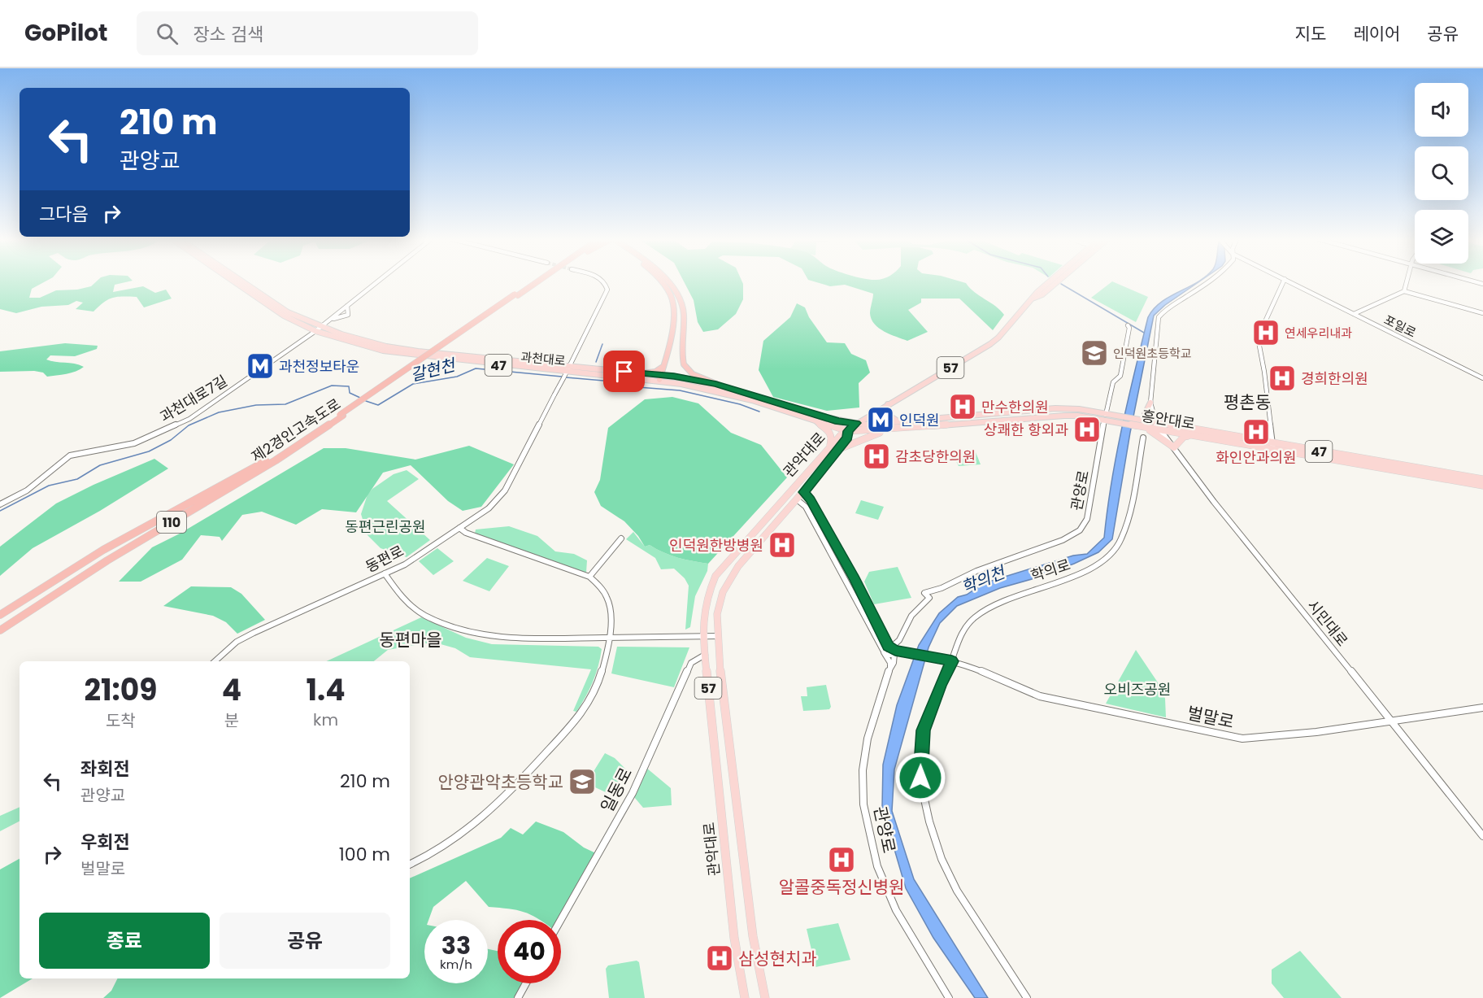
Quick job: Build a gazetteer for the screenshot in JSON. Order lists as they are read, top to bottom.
{
  "streets": {
    "highway": ["제2경인고속도로", "110"],
    "main road": [
      "과천대로",
      "47",
      "57",
      "흥안대로",
      "관악대로"
    ],
    "street": [
      "포일로",
      "과천대로7길",
      "관양로",
      "동편로",
      "학의로",
      "시민대로",
      "벌말로",
      "일동로"
    ]
  },
  "crossings": [
    ["과천대로", "57"],
    ["과천대로", "과천대로7길"],
    ["과천대로", "흥안대로"],
    ["과천대로", "관악대로"],
    ["과천대로", "동편로"],
    ["57", "흥안대로"],
    ["57", "관악대로"],
    ["흥안대로", "관악대로"],
    ["흥안대로", "관양로"],
    ["흥안대로", "시민대로"],
    ["관악대로", "일동로"],
    ["관양로", "벌말로"],
    ["학의로", "벌말로"],
    ["시민대로", "벌말로"]
  ],
  "districts": ["평촌동", "동편마을"],
  "water": ["갈현천", "학의천"],
  "parks": ["동편근린공원", "오비즈공원"],
  "places": {
    "hospital": [
      "연세우리내과",
      "경희한의원",
      "만수한의원",
      "상쾌한 항외과",
      "화인안과의원",
      "감초당한의원",
      "인덕원한방병원",
      "알콜중독정신병원",
      "삼성현치과"
    ],
    "school or university": ["인덕원초등학교", "안양관악초등학교"],
    "metro station": ["과천정보타운", "인덕원"]
  },
  "page": {
    "header": "GoPilot",
    "search": "장소 검색",
    "nav": ["지도", "레이어", "공유"],
    "turn": ["210 m", "관양교"],
    "then": "그다음",
    "eta": [
      "21:09",
      "도착",
      "4",
      "분",
      "1.4",
      "km"
    ],
    "list": [
      {
        "name": "좌회전",
        "note": "관양교",
        "value": "210 m"
      },
      {
        "name": "우회전",
        "note": "벌말로",
        "value": "100 m"
      }
    ],
    "buttons": ["종료", "공유"],
    "speed": "33 km/h",
    "limit": "40"
  }
}
